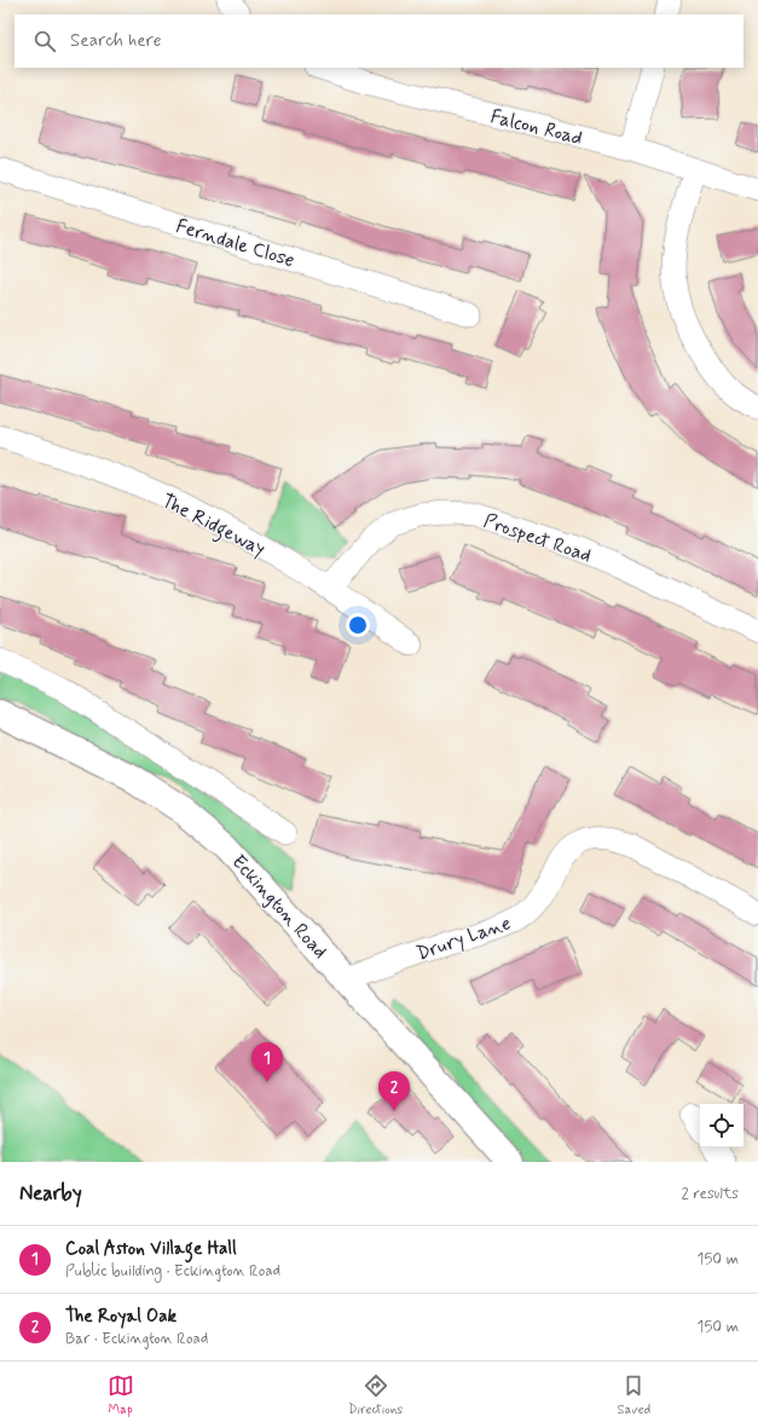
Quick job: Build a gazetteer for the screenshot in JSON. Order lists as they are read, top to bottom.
{
  "streets": {
    "main road": ["Eckington Road"],
    "street": [
      "Falcon Road",
      "Ferndale Close",
      "The Ridgeway",
      "Prospect Road",
      "Drury Lane"
    ]
  },
  "crossings": [
    ["The Ridgeway", "Prospect Road"],
    ["Eckington Road", "Drury Lane"]
  ],
  "page": {
    "search": "Search here",
    "pins": ["1", "2"],
    "heading": ["Nearby", "2 results"],
    "list": [
      {
        "mark": "1",
        "name": "Coal Aston Village Hall",
        "note": "Public building · Eckington Road",
        "value": "150 m"
      },
      {
        "mark": "2",
        "name": "The Royal Oak",
        "note": "Bar · Eckington Road",
        "value": "150 m"
      }
    ],
    "nav": ["Map", "Directions", "Saved"]
  }
}
